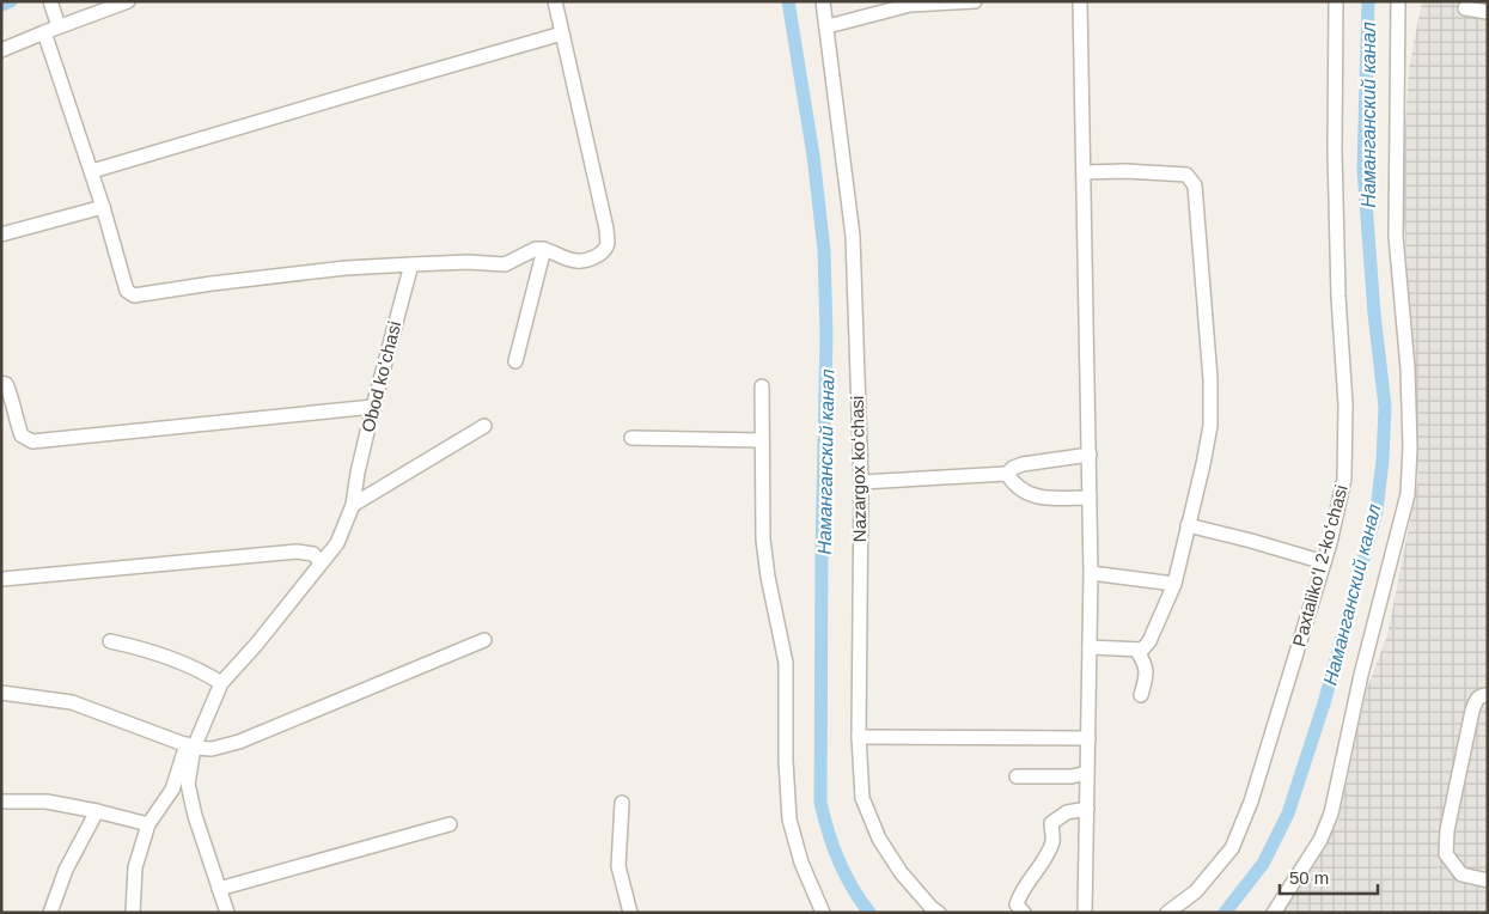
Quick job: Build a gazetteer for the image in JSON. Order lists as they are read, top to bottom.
{
  "streets": {
    "street": ["Obod koʻchasi", "Nazargox koʻchasi", "Paxtalikoʻl 2-koʻchasi"]
  },
  "water": ["Наманганский канал"],
  "scale_bar": "50 m"
}
